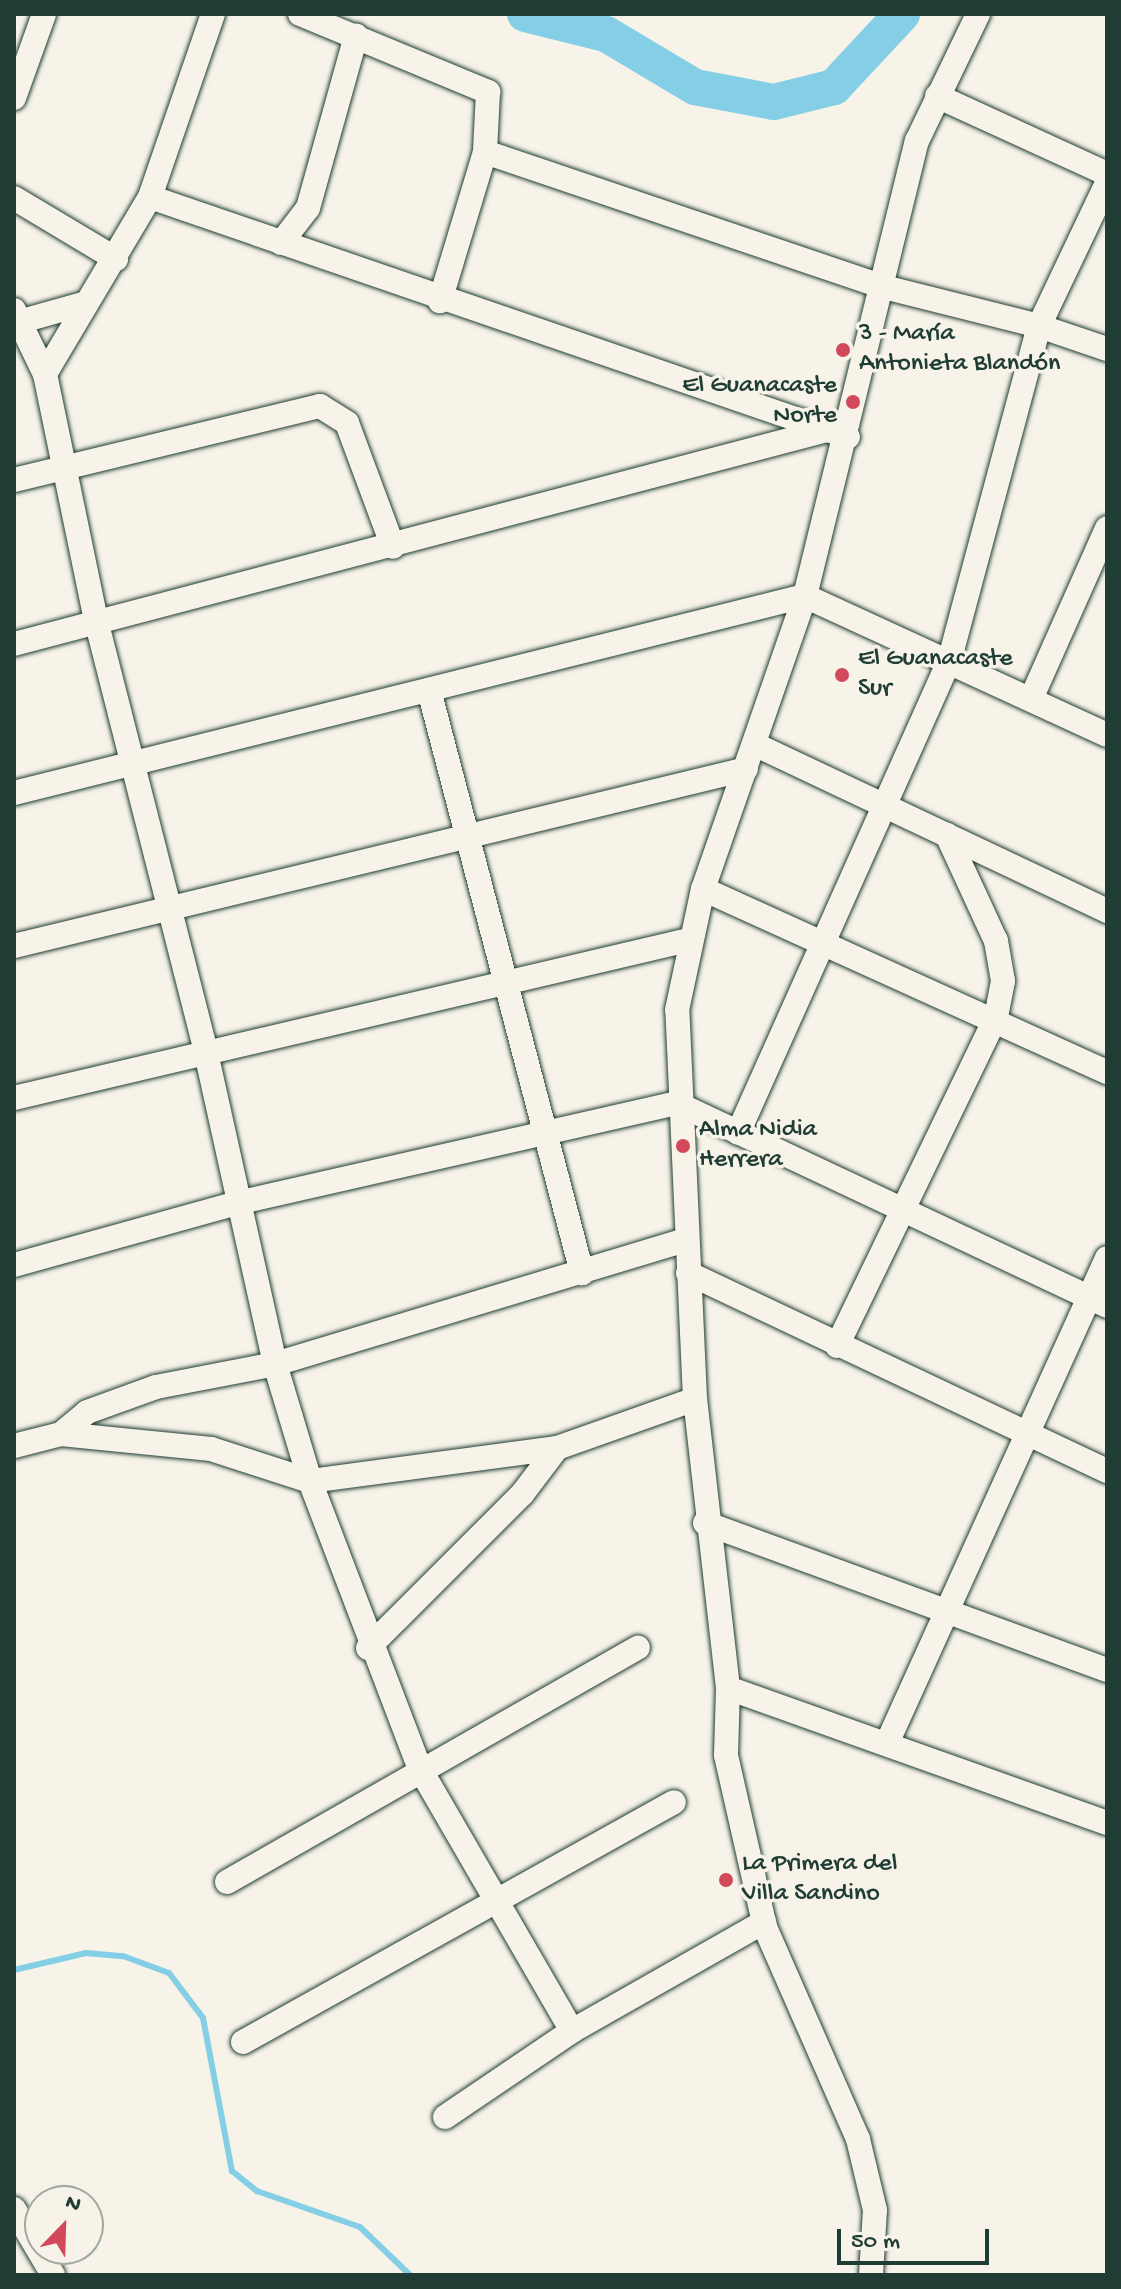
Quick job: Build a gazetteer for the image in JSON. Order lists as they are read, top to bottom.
{
  "places": [
    "3 - María Antonieta Blandón",
    "El Guanacaste Norte",
    "El Guanacaste Sur",
    "Alma Nidia Herrera",
    "La Primera del Villa Sandino"
  ],
  "scale_bar": "50 m",
  "north": "top right"
}
